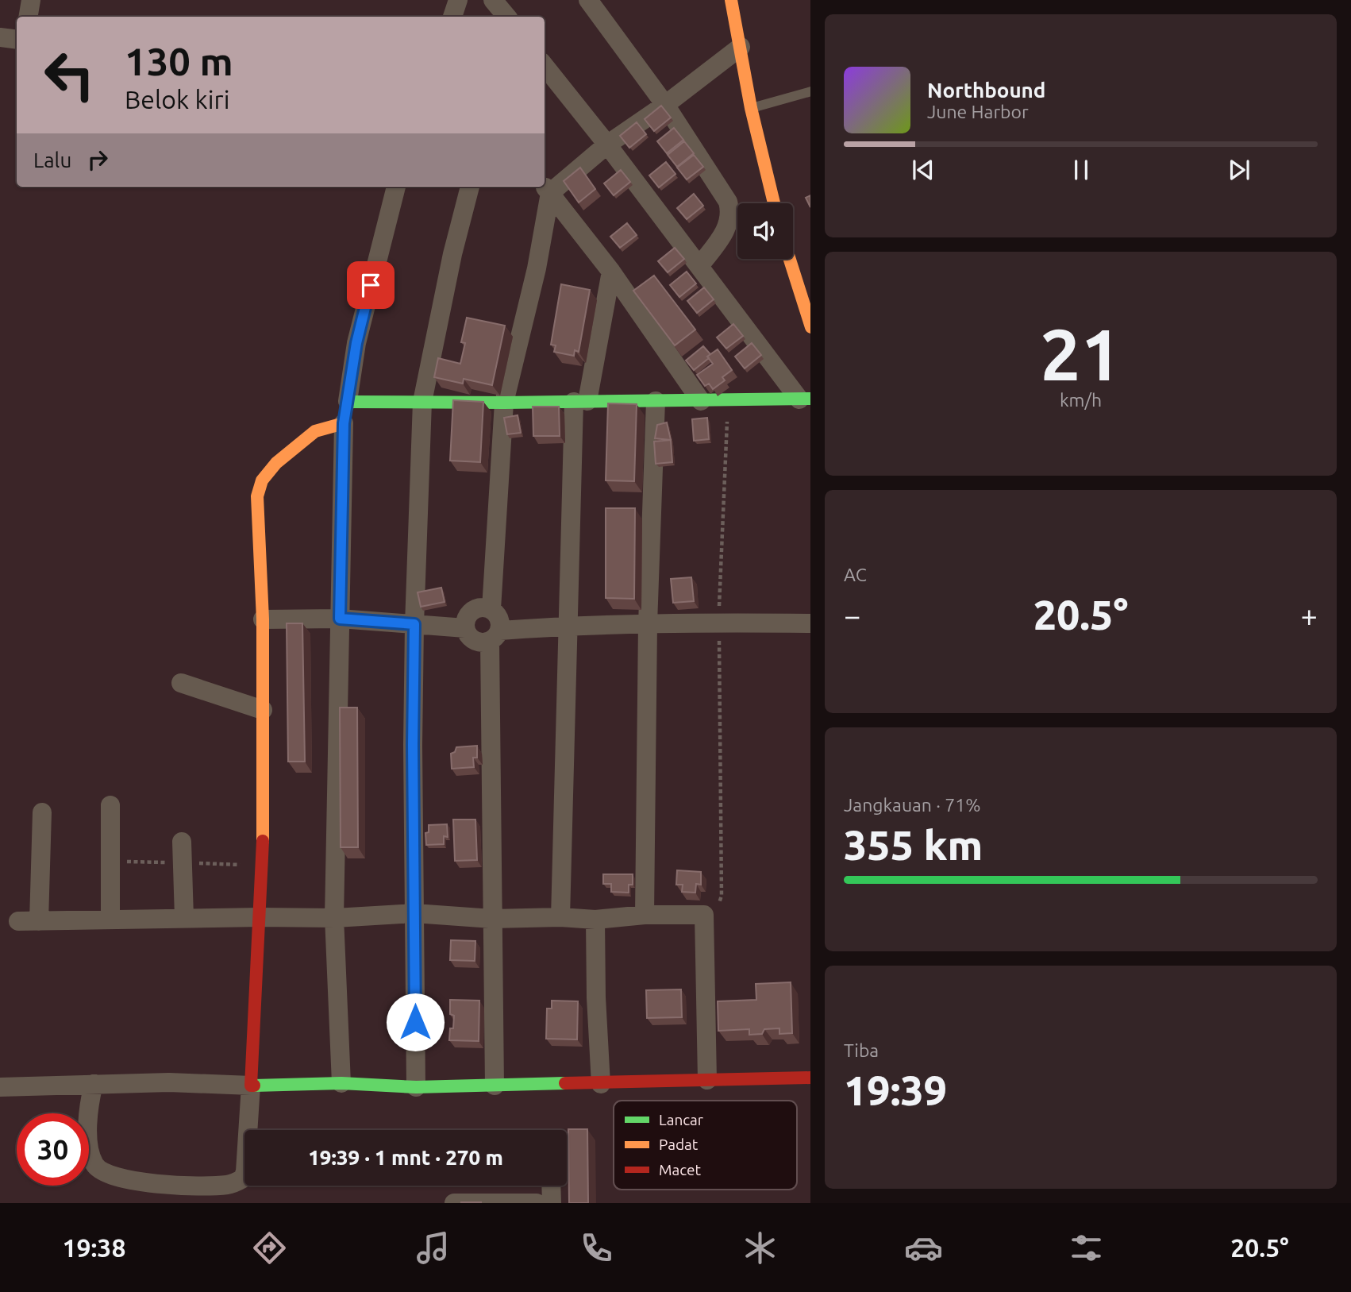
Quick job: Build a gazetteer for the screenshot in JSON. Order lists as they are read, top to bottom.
{
  "legend": ["Lancar", "Padat", "Macet"],
  "page": {
    "turn": ["130 m", "Belok kiri"],
    "song": ["Northbound", "June Harbor"],
    "then": "Lalu",
    "tile": [
      ["21", "km/h"],
      "AC",
      ["Jangkauan · 71%", "355 km"],
      ["Tiba", "19:39"]
    ],
    "heat": ["−", "20.5°", "+"],
    "limit": "30",
    "trip": "19:39 · 1 mnt · 270 m",
    "tabs": ["19:38", "20.5°"]
  }
}
